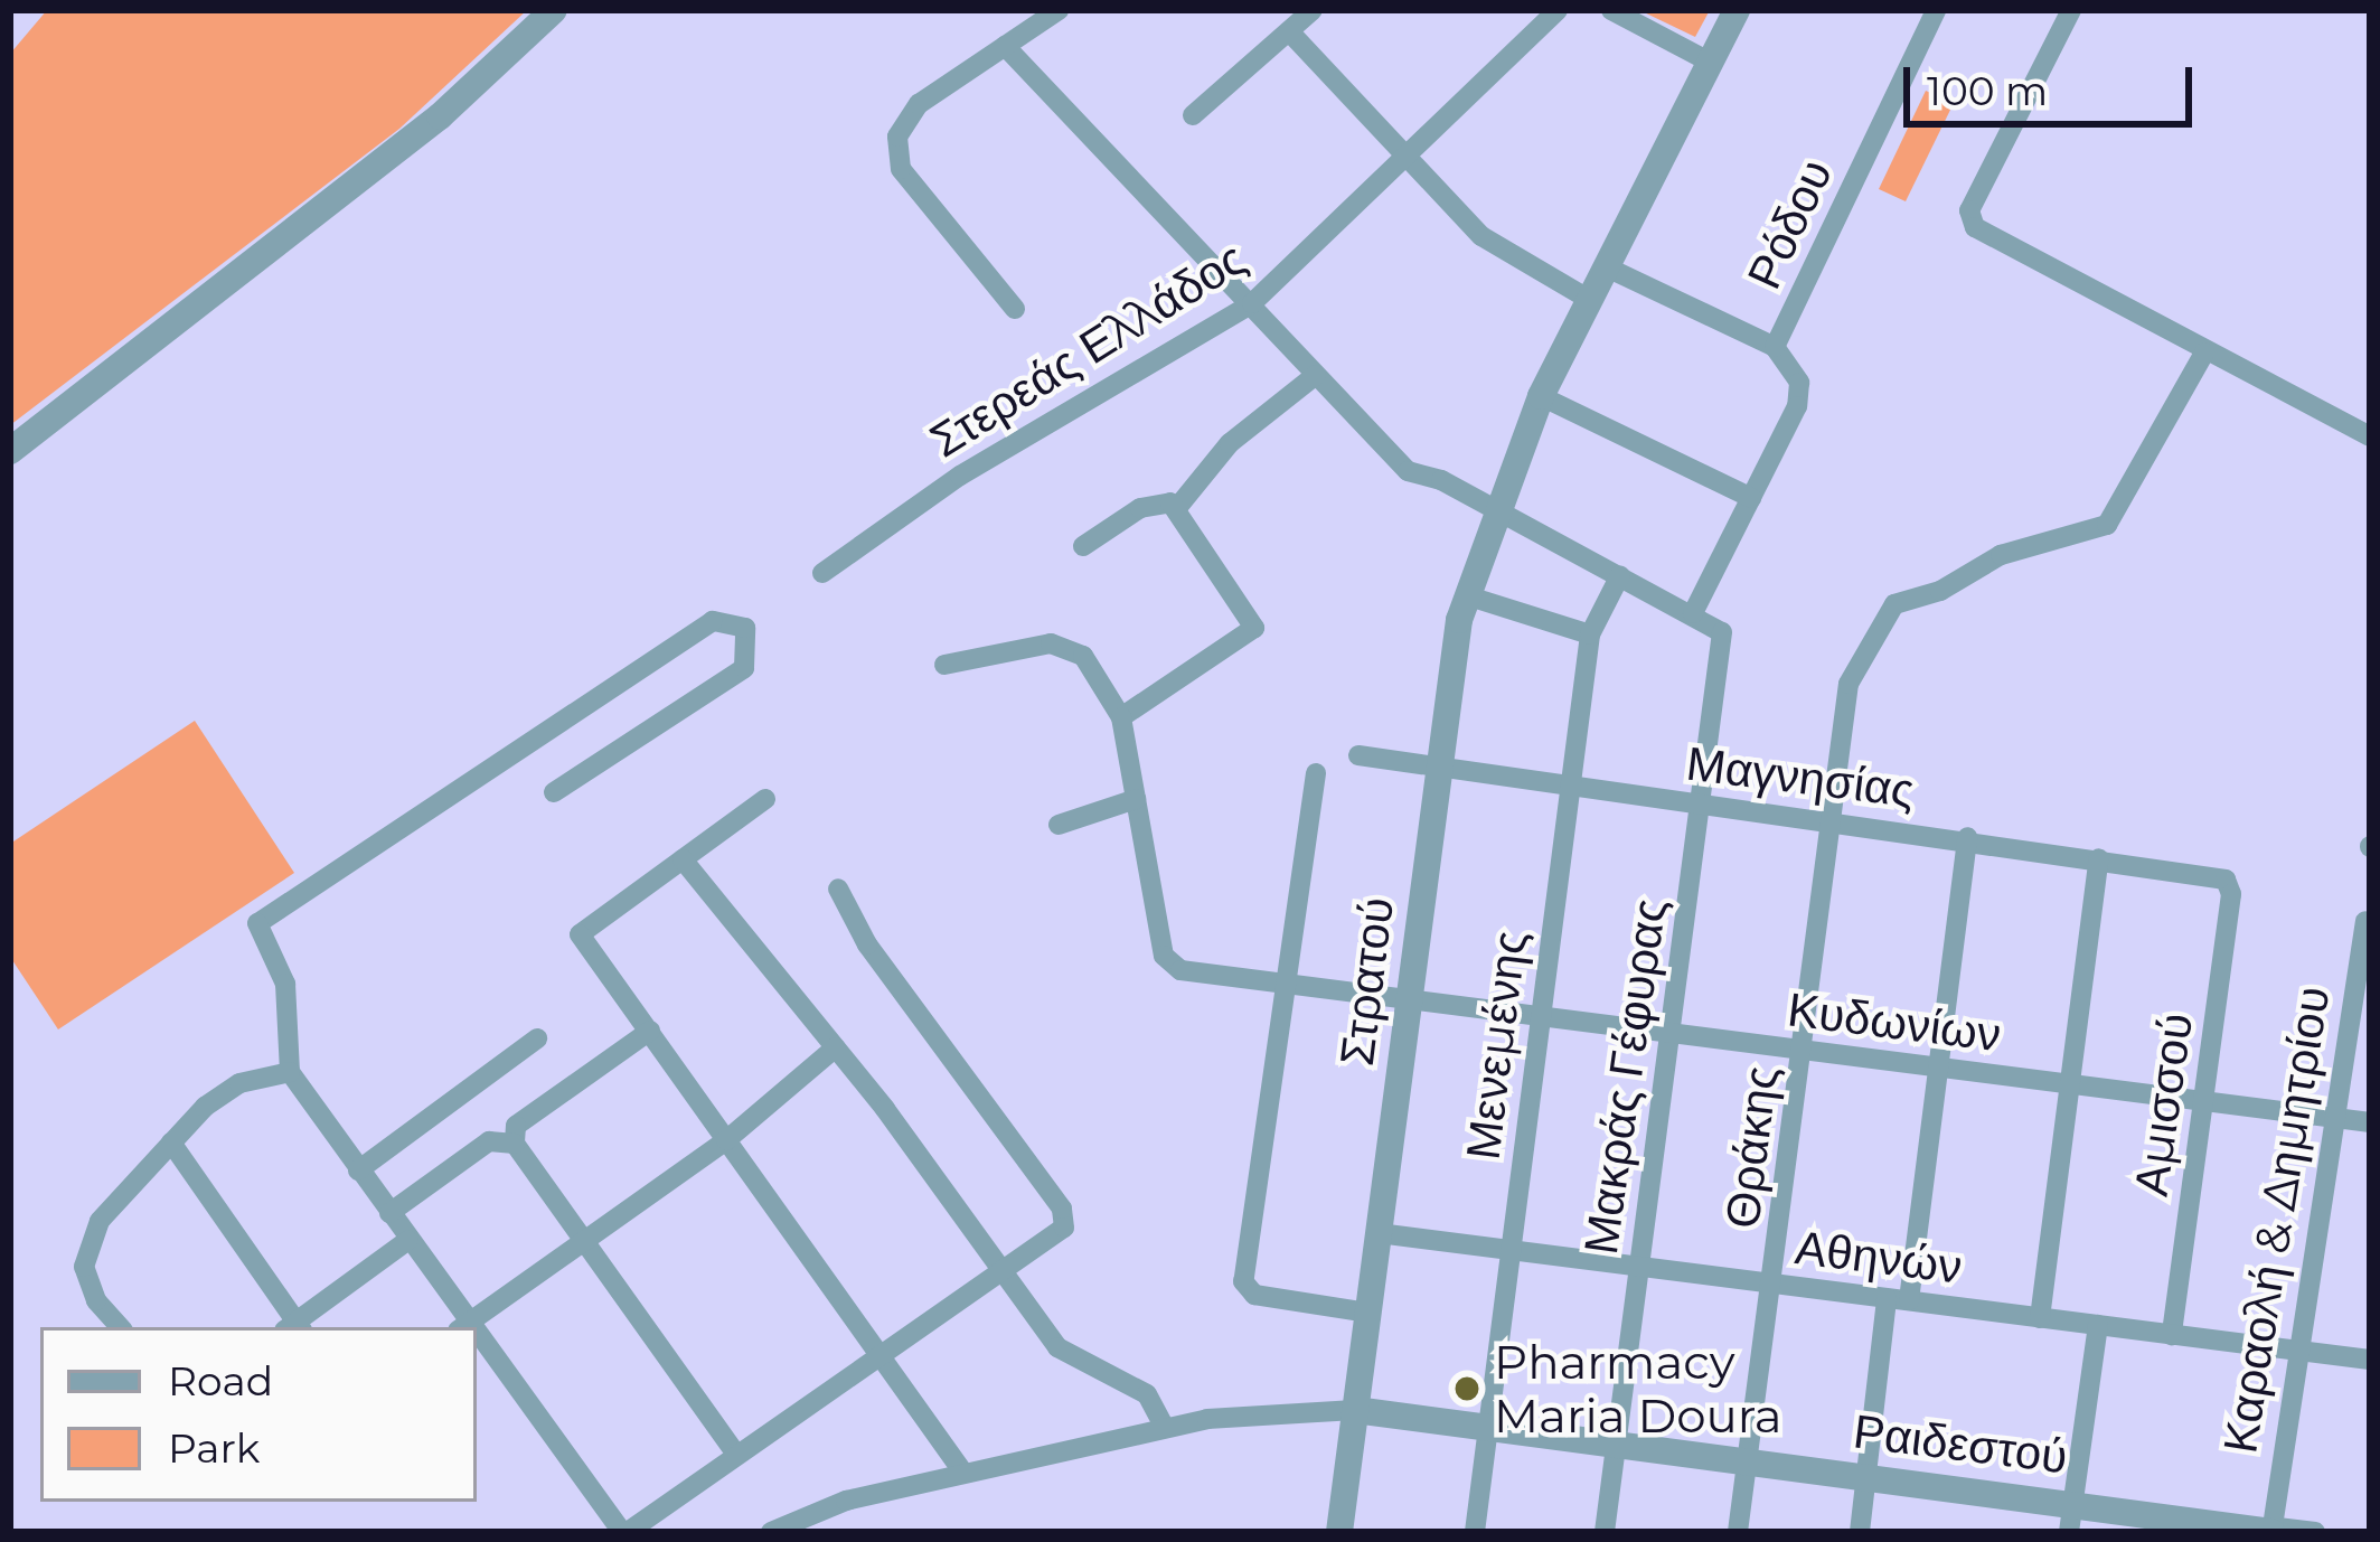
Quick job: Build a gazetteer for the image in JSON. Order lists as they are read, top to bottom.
{
  "streets": {
    "street": [
      "Ρόδου",
      "Στερεάς Ελλάδος",
      "Μαγνησίας",
      "Στρατού",
      "Κυδωνίων",
      "Μενεμένης",
      "Μακράς Γέφυρας",
      "Αμισσού",
      "Θράκης",
      "Καραολή & Δημητρίου",
      "Αθηνών",
      "Ραιδεστού"
    ]
  },
  "crossings": [
    ["Ρόδου", "Μακράς Γέφυρας"],
    ["Μαγνησίας", "Στρατού"],
    ["Μαγνησίας", "Μενεμένης"],
    ["Μαγνησίας", "Μακράς Γέφυρας"],
    ["Μαγνησίας", "Αμισσού"],
    ["Μαγνησίας", "Θράκης"],
    ["Στρατού", "Κυδωνίων"],
    ["Στρατού", "Αθηνών"],
    ["Στρατού", "Ραιδεστού"],
    ["Κυδωνίων", "Μενεμένης"],
    ["Κυδωνίων", "Μακράς Γέφυρας"],
    ["Κυδωνίων", "Αμισσού"],
    ["Κυδωνίων", "Θράκης"],
    ["Κυδωνίων", "Καραολή & Δημητρίου"],
    ["Μενεμένης", "Αθηνών"],
    ["Μενεμένης", "Ραιδεστού"],
    ["Μακράς Γέφυρας", "Αθηνών"],
    ["Μακράς Γέφυρας", "Ραιδεστού"],
    ["Αμισσού", "Αθηνών"],
    ["Θράκης", "Αθηνών"],
    ["Θράκης", "Ραιδεστού"],
    ["Καραολή & Δημητρίου", "Αθηνών"],
    ["Καραολή & Δημητρίου", "Ραιδεστού"]
  ],
  "places": ["Pharmacy Maria Doura"],
  "legend": ["Road", "Park"],
  "scale_bar": "100 m"
}
